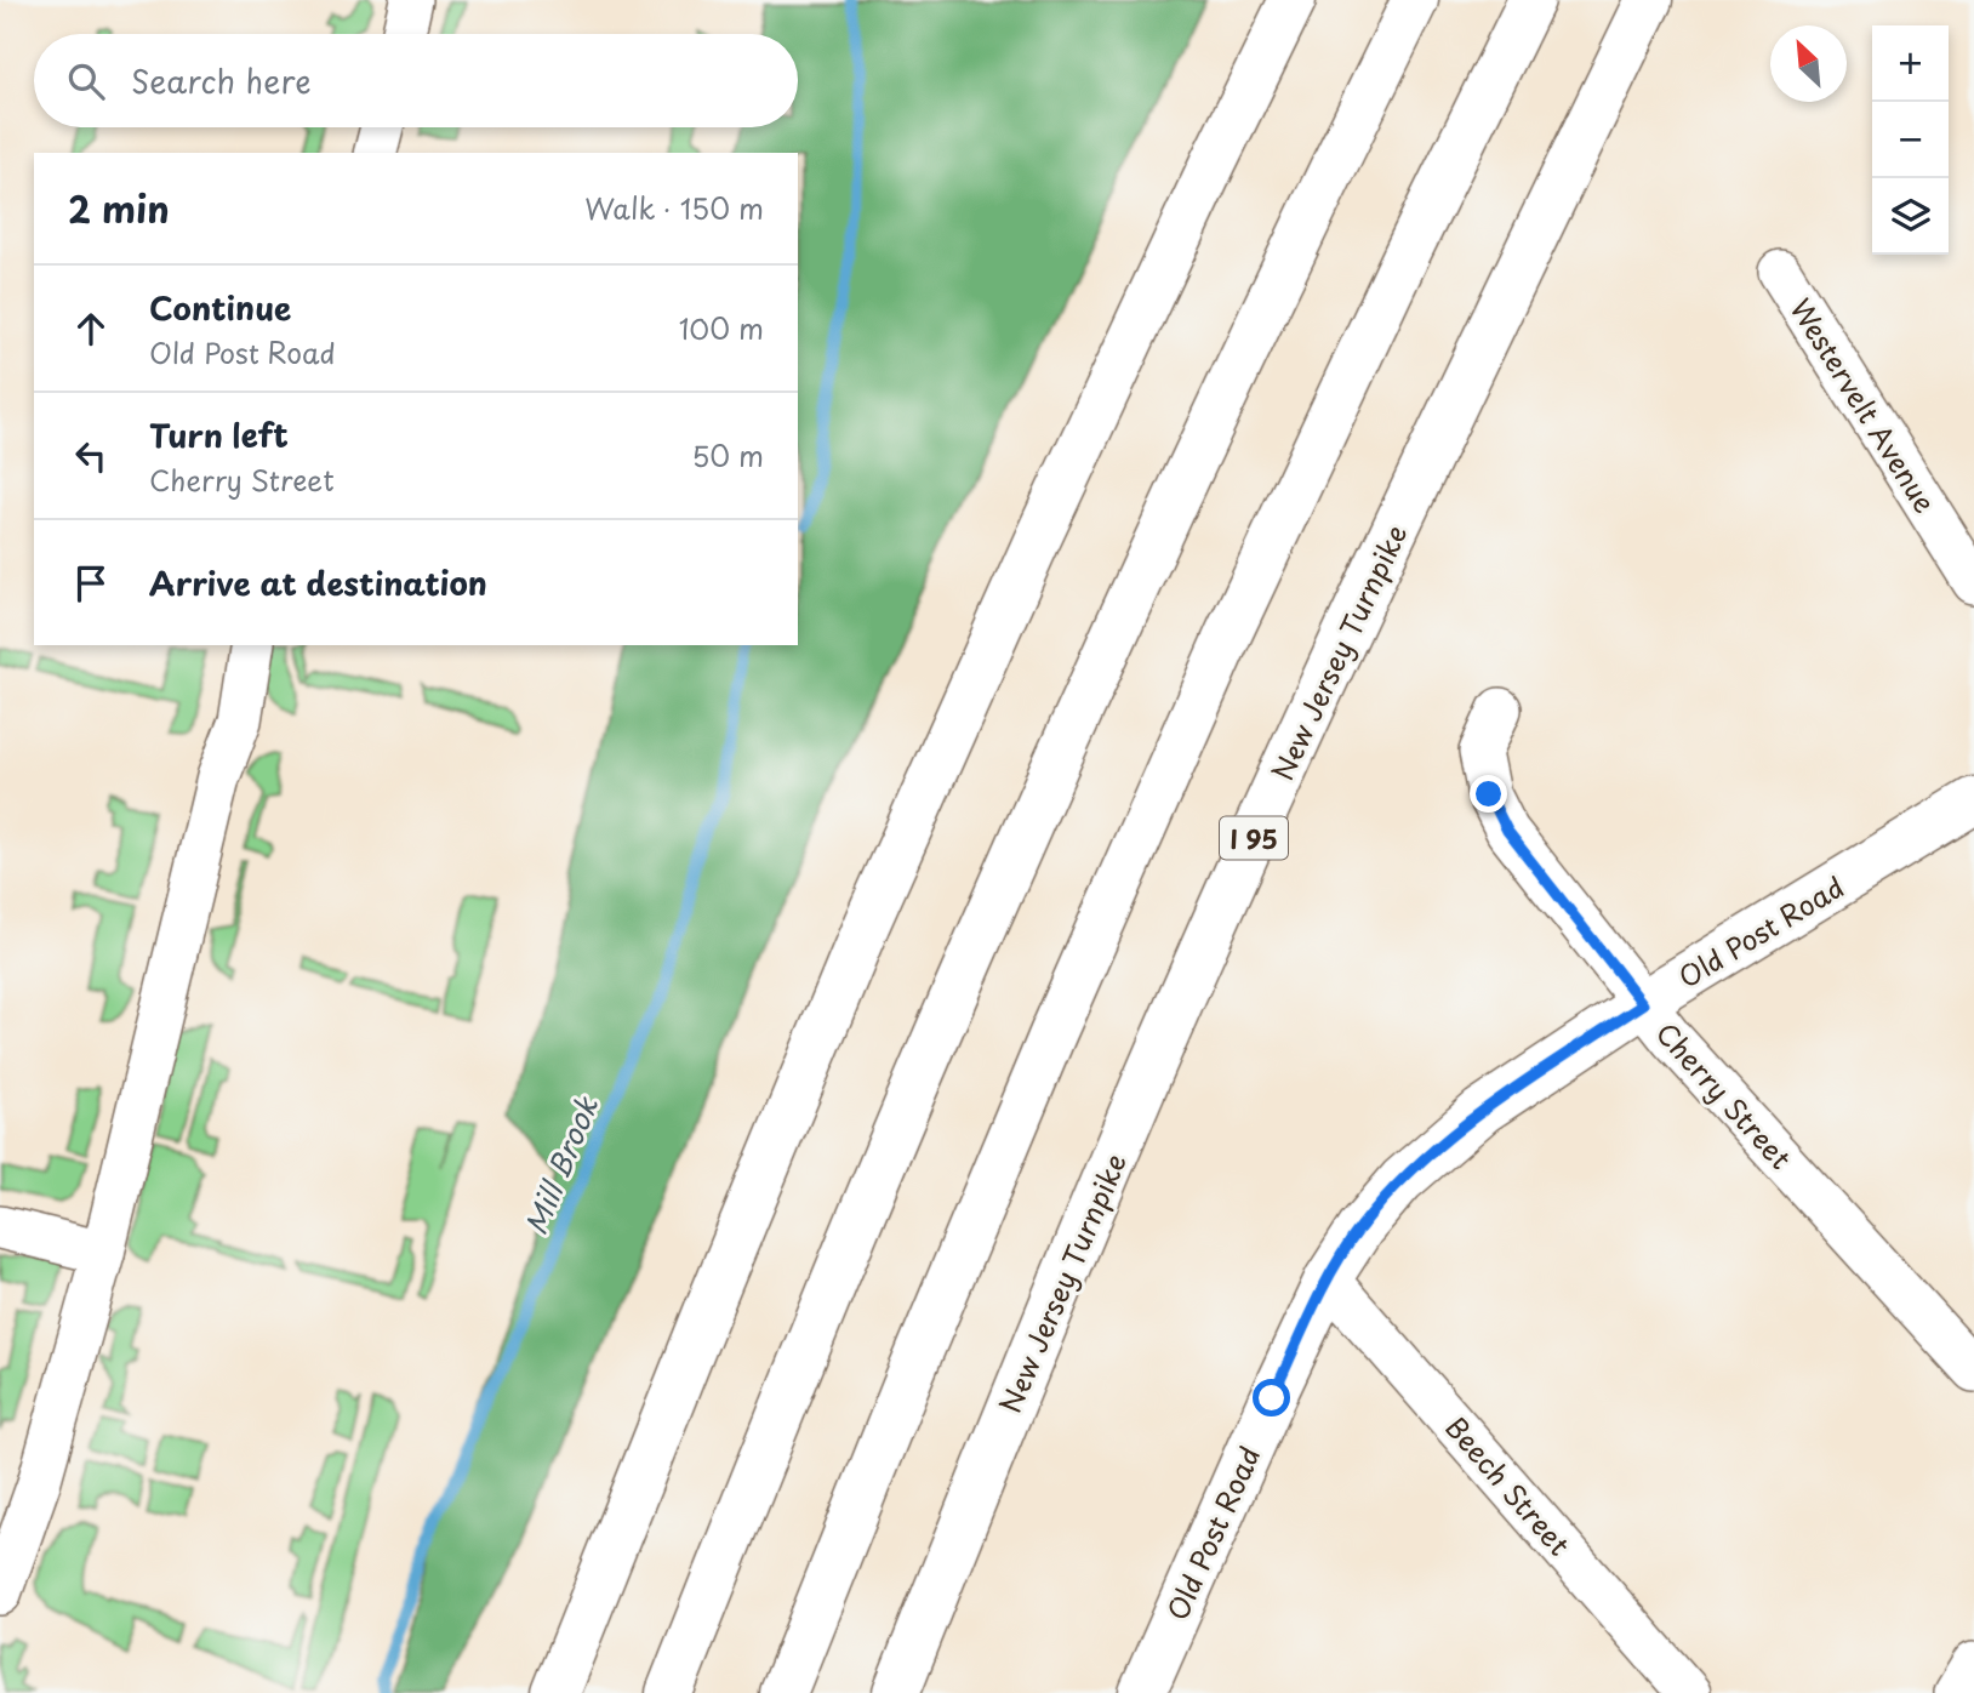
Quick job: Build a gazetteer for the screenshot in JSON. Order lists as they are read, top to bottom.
{
  "streets": {
    "main road": ["New Jersey Turnpike", "I 95", "Old Post Road"],
    "street": ["Westervelt Avenue", "Cherry Street", "Beech Street"]
  },
  "crossings": [
    ["Old Post Road", "Cherry Street"],
    ["Old Post Road", "Beech Street"]
  ],
  "water": ["Mill Brook"],
  "north": "top left",
  "page": {
    "map_buttons": ["+", "−"],
    "search": "Search here",
    "heading": ["2 min", "Walk · 150 m"],
    "list": [
      ["Continue", "Old Post Road", "100 m"],
      ["Turn left", "Cherry Street", "50 m"],
      "Arrive at destination"
    ]
  }
}
